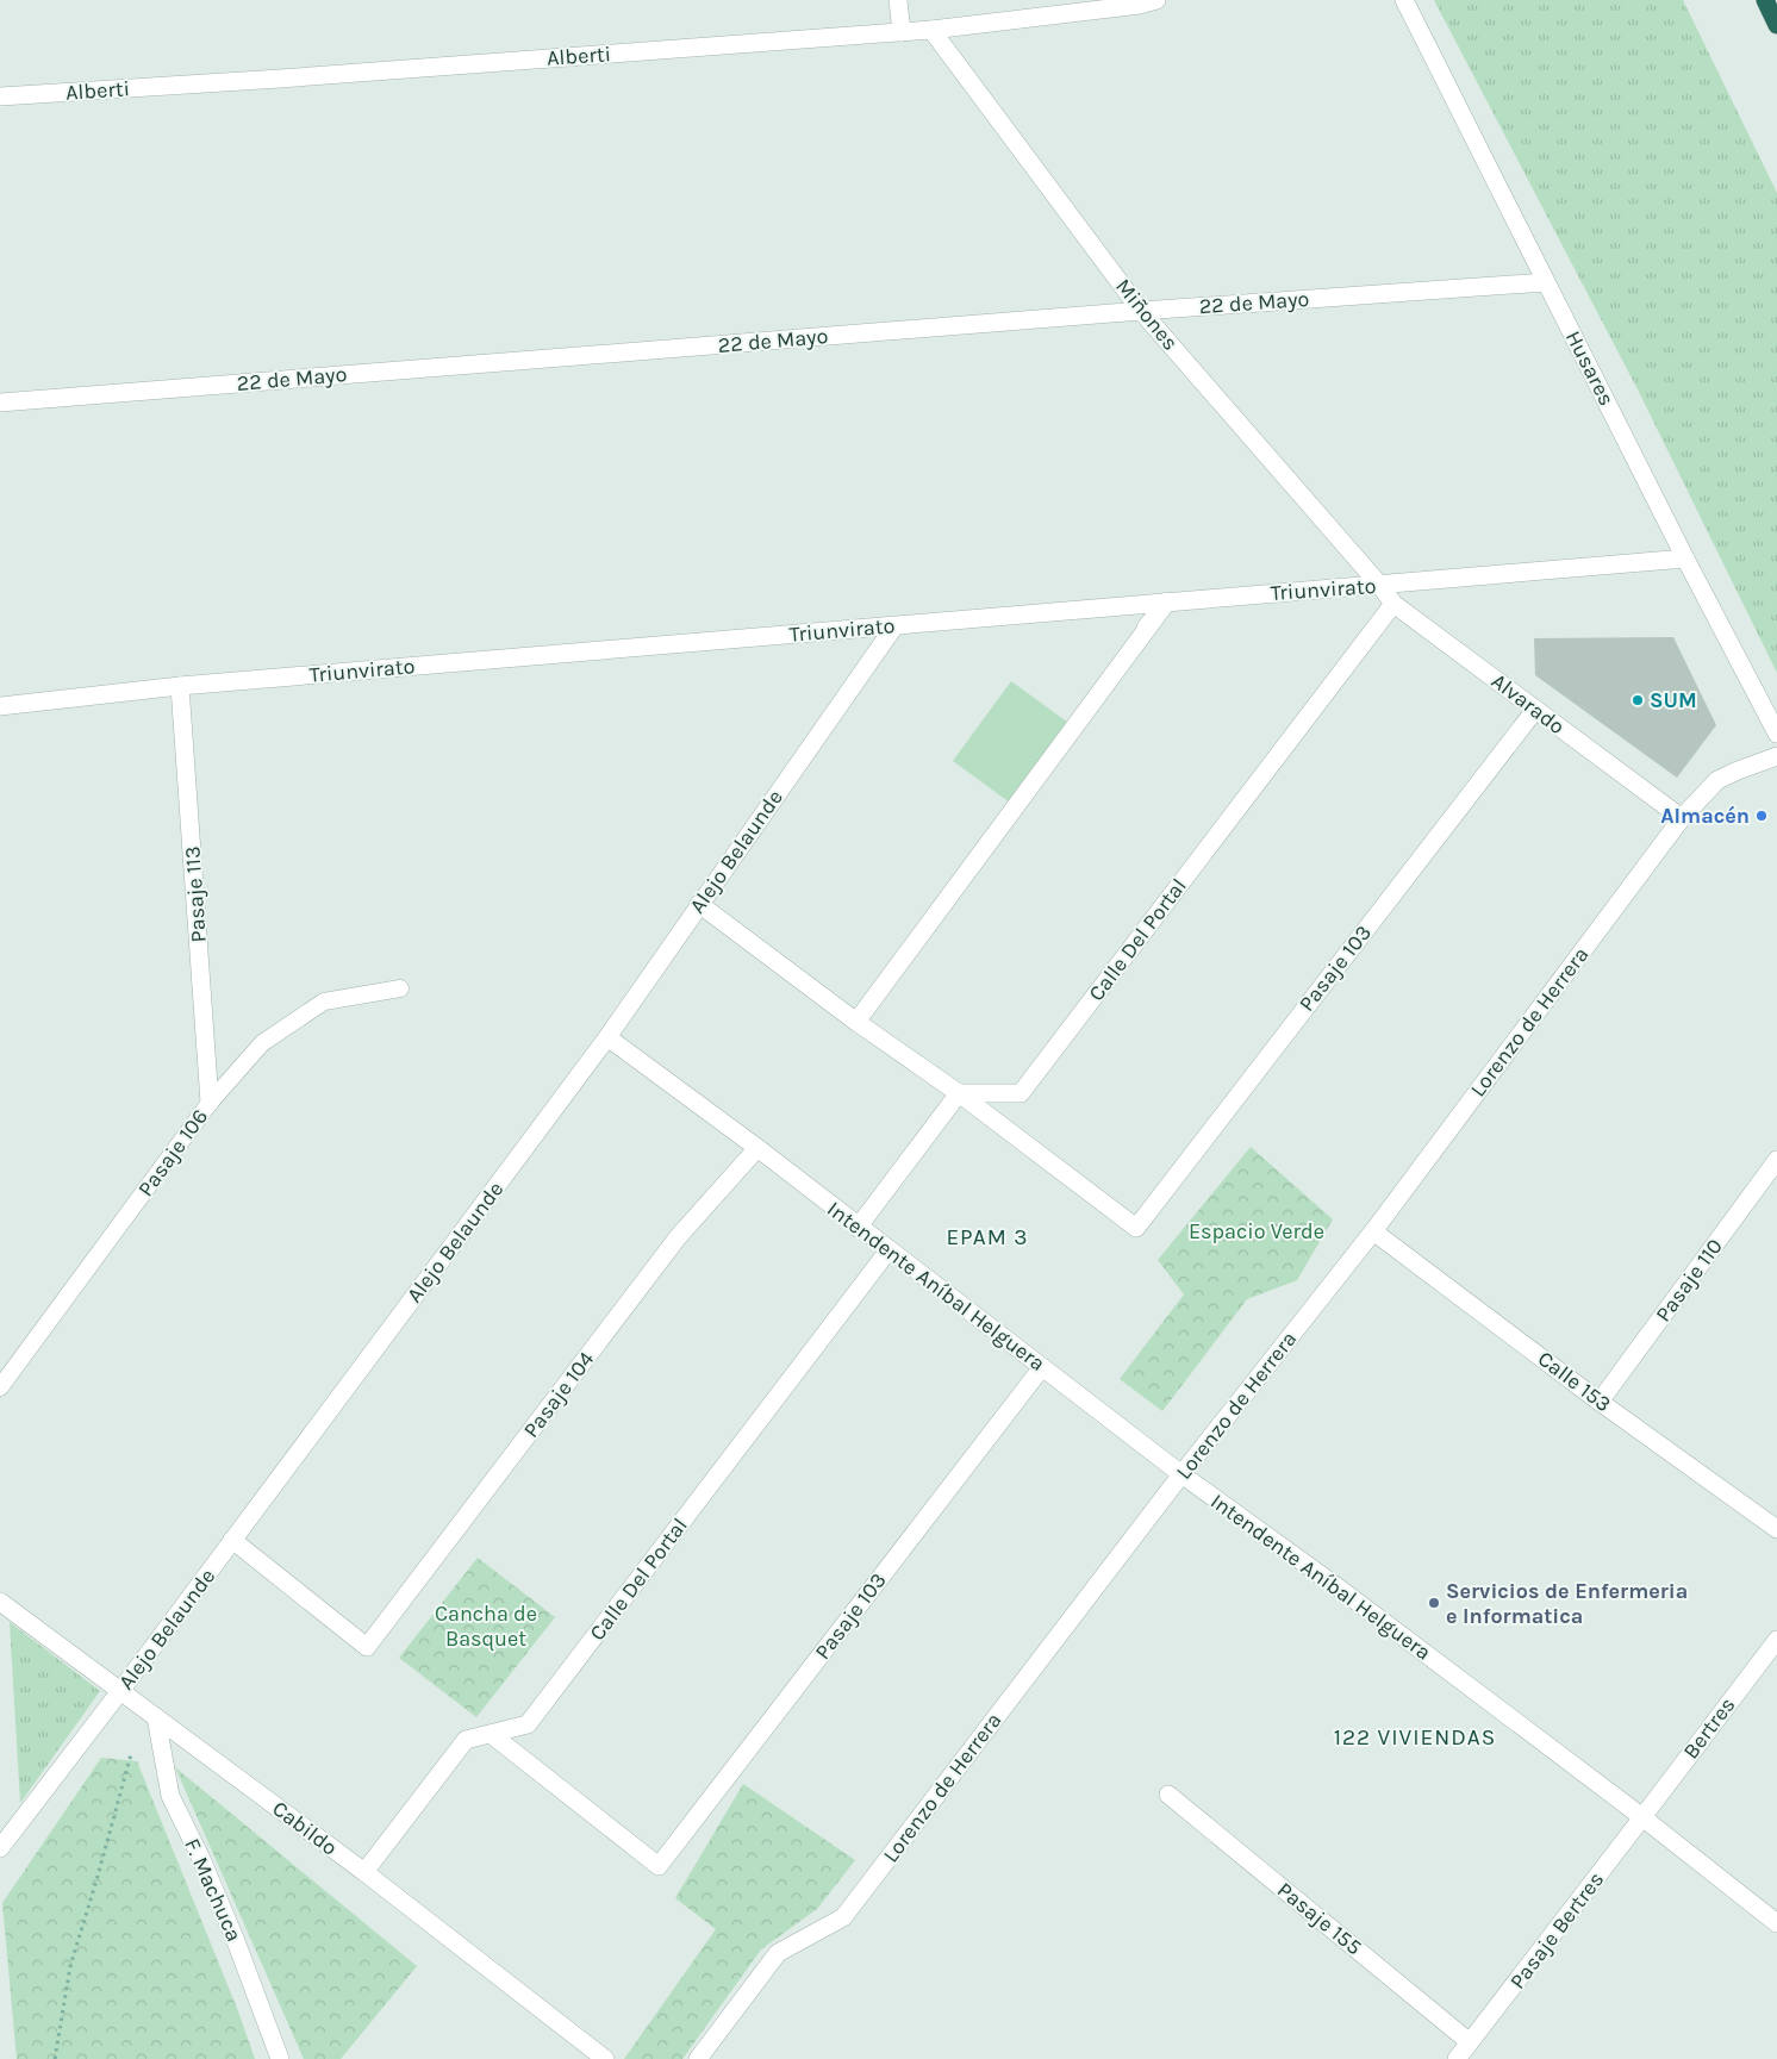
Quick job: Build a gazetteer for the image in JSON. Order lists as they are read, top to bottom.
{
  "streets": {
    "street": [
      "Alberti",
      "22 de Mayo",
      "Miñones",
      "Husares",
      "Triunvirato",
      "Alvarado",
      "Alejo Belaunde",
      "Pasaje 113",
      "Calle Del Portal",
      "Pasaje 103",
      "Lorenzo de Herrera",
      "Pasaje 110",
      "Intendente Aníbal Helguera",
      "Calle 153",
      "Pasaje 104",
      "Bertres",
      "Cabildo",
      "F. Machuca",
      "Pasaje 155",
      "Pasaje Bertres"
    ],
    "lane": ["Pasaje 106"]
  },
  "crossings": [
    ["Alberti", "Miñones"],
    ["22 de Mayo", "Miñones"],
    ["22 de Mayo", "Husares"],
    ["Miñones", "Triunvirato"],
    ["Miñones", "Alvarado"],
    ["Husares", "Triunvirato"],
    ["Triunvirato", "Alvarado"],
    ["Triunvirato", "Alejo Belaunde"],
    ["Triunvirato", "Pasaje 113"],
    ["Alvarado", "Calle Del Portal"],
    ["Alvarado", "Pasaje 103"],
    ["Alvarado", "Lorenzo de Herrera"],
    ["Alejo Belaunde", "Intendente Aníbal Helguera"],
    ["Alejo Belaunde", "Pasaje 104"],
    ["Alejo Belaunde", "Cabildo"],
    ["Pasaje 113", "Pasaje 106"],
    ["Calle Del Portal", "Pasaje 103"],
    ["Calle Del Portal", "Intendente Aníbal Helguera"],
    ["Calle Del Portal", "Cabildo"],
    ["Pasaje 103", "Intendente Aníbal Helguera"],
    ["Lorenzo de Herrera", "Intendente Aníbal Helguera"],
    ["Lorenzo de Herrera", "Calle 153"],
    ["Pasaje 110", "Calle 153"],
    ["Intendente Aníbal Helguera", "Pasaje 104"],
    ["Intendente Aníbal Helguera", "Bertres"],
    ["Intendente Aníbal Helguera", "Pasaje Bertres"],
    ["Bertres", "Pasaje Bertres"],
    ["Cabildo", "F. Machuca"],
    ["Pasaje 155", "Pasaje Bertres"]
  ],
  "districts": ["EPAM 3", "122 VIVIENDAS"],
  "parks": ["Espacio Verde", "Cancha de Basquet"],
  "places": ["SUM", "Almacén", "Servicios de Enfermeria e Informatica"]
}
